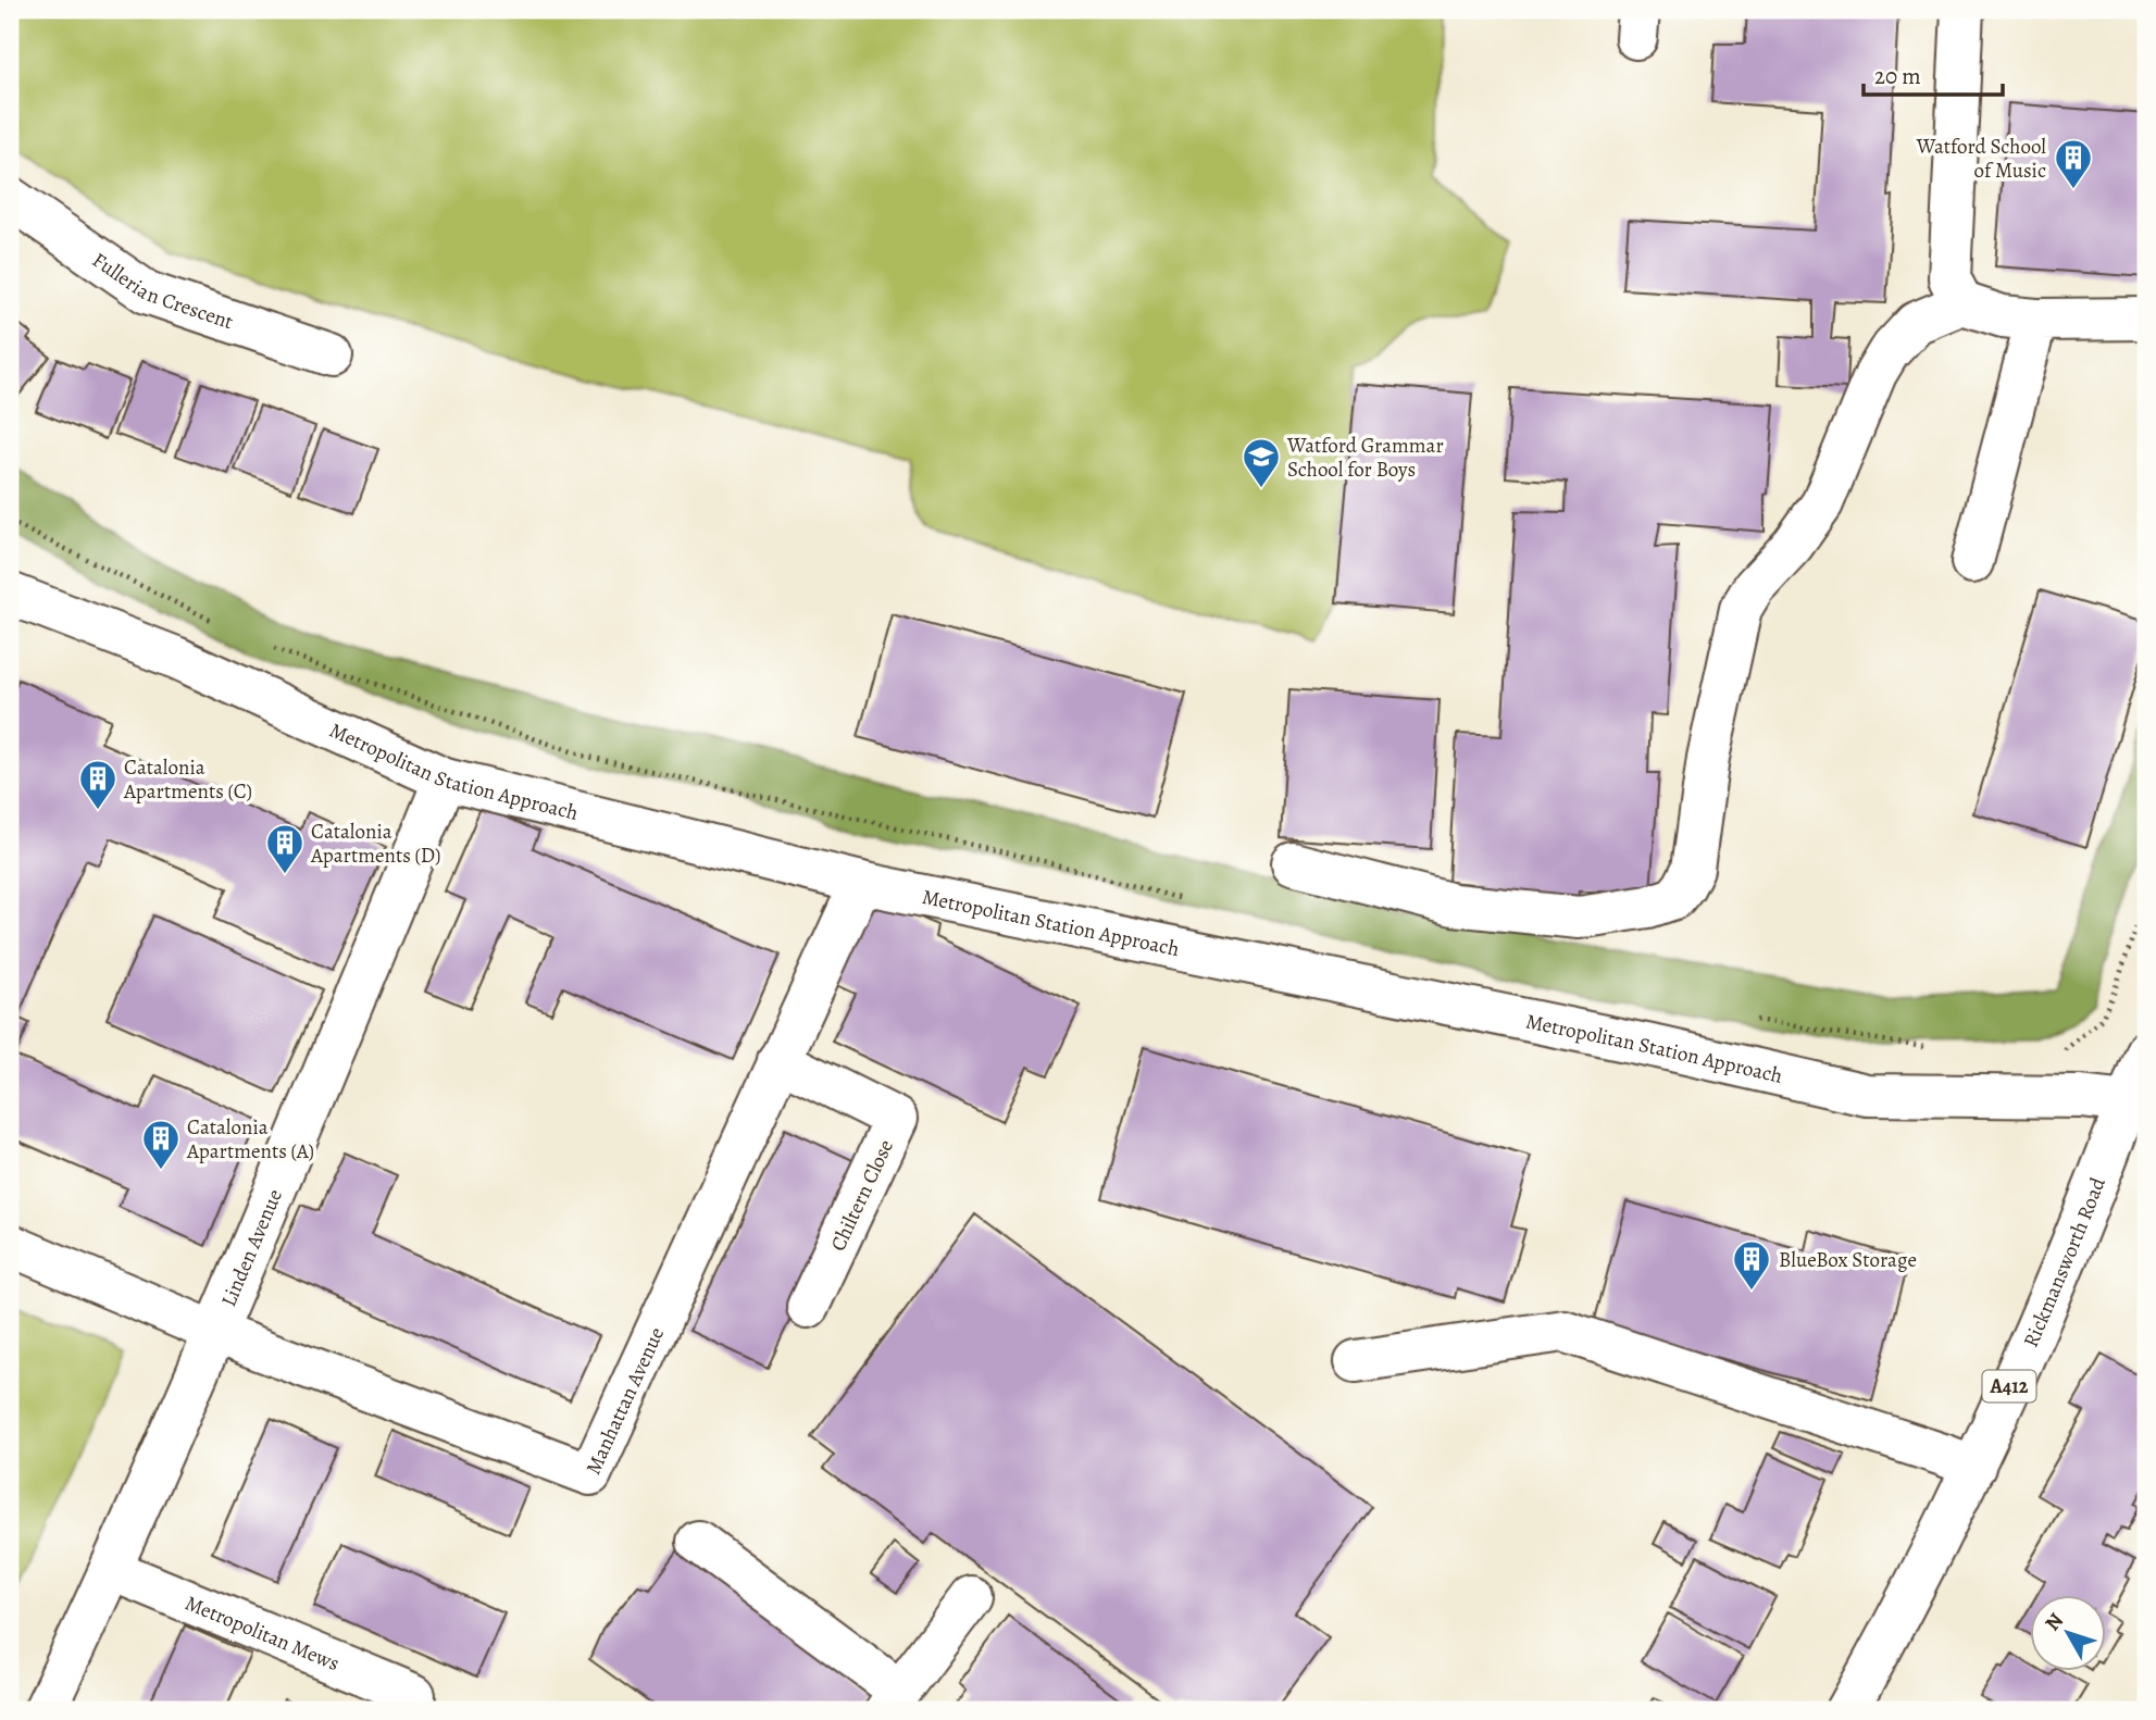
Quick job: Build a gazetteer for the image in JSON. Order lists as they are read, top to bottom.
{
  "streets": {
    "street": [
      "Fullerian Crescent",
      "Metropolitan Station Approach",
      "Chiltern Close",
      "Linden Avenue",
      "Rickmansworth Road",
      "A412",
      "Manhattan Avenue",
      "Metropolitan Mews"
    ]
  },
  "crossings": [
    ["Metropolitan Station Approach", "Linden Avenue"],
    ["Metropolitan Station Approach", "Rickmansworth Road"],
    ["Metropolitan Station Approach", "Manhattan Avenue"],
    ["Chiltern Close", "Manhattan Avenue"],
    ["Linden Avenue", "Manhattan Avenue"],
    ["Linden Avenue", "Metropolitan Mews"]
  ],
  "places": {
    "building": [
      "Watford School of Music",
      "Catalonia Apartments (C)",
      "Catalonia Apartments (D)",
      "Catalonia Apartments (A)",
      "BlueBox Storage"
    ],
    "school or university": ["Watford Grammar School for Boys"]
  },
  "scale_bar": "20 m",
  "north": "top left"
}
